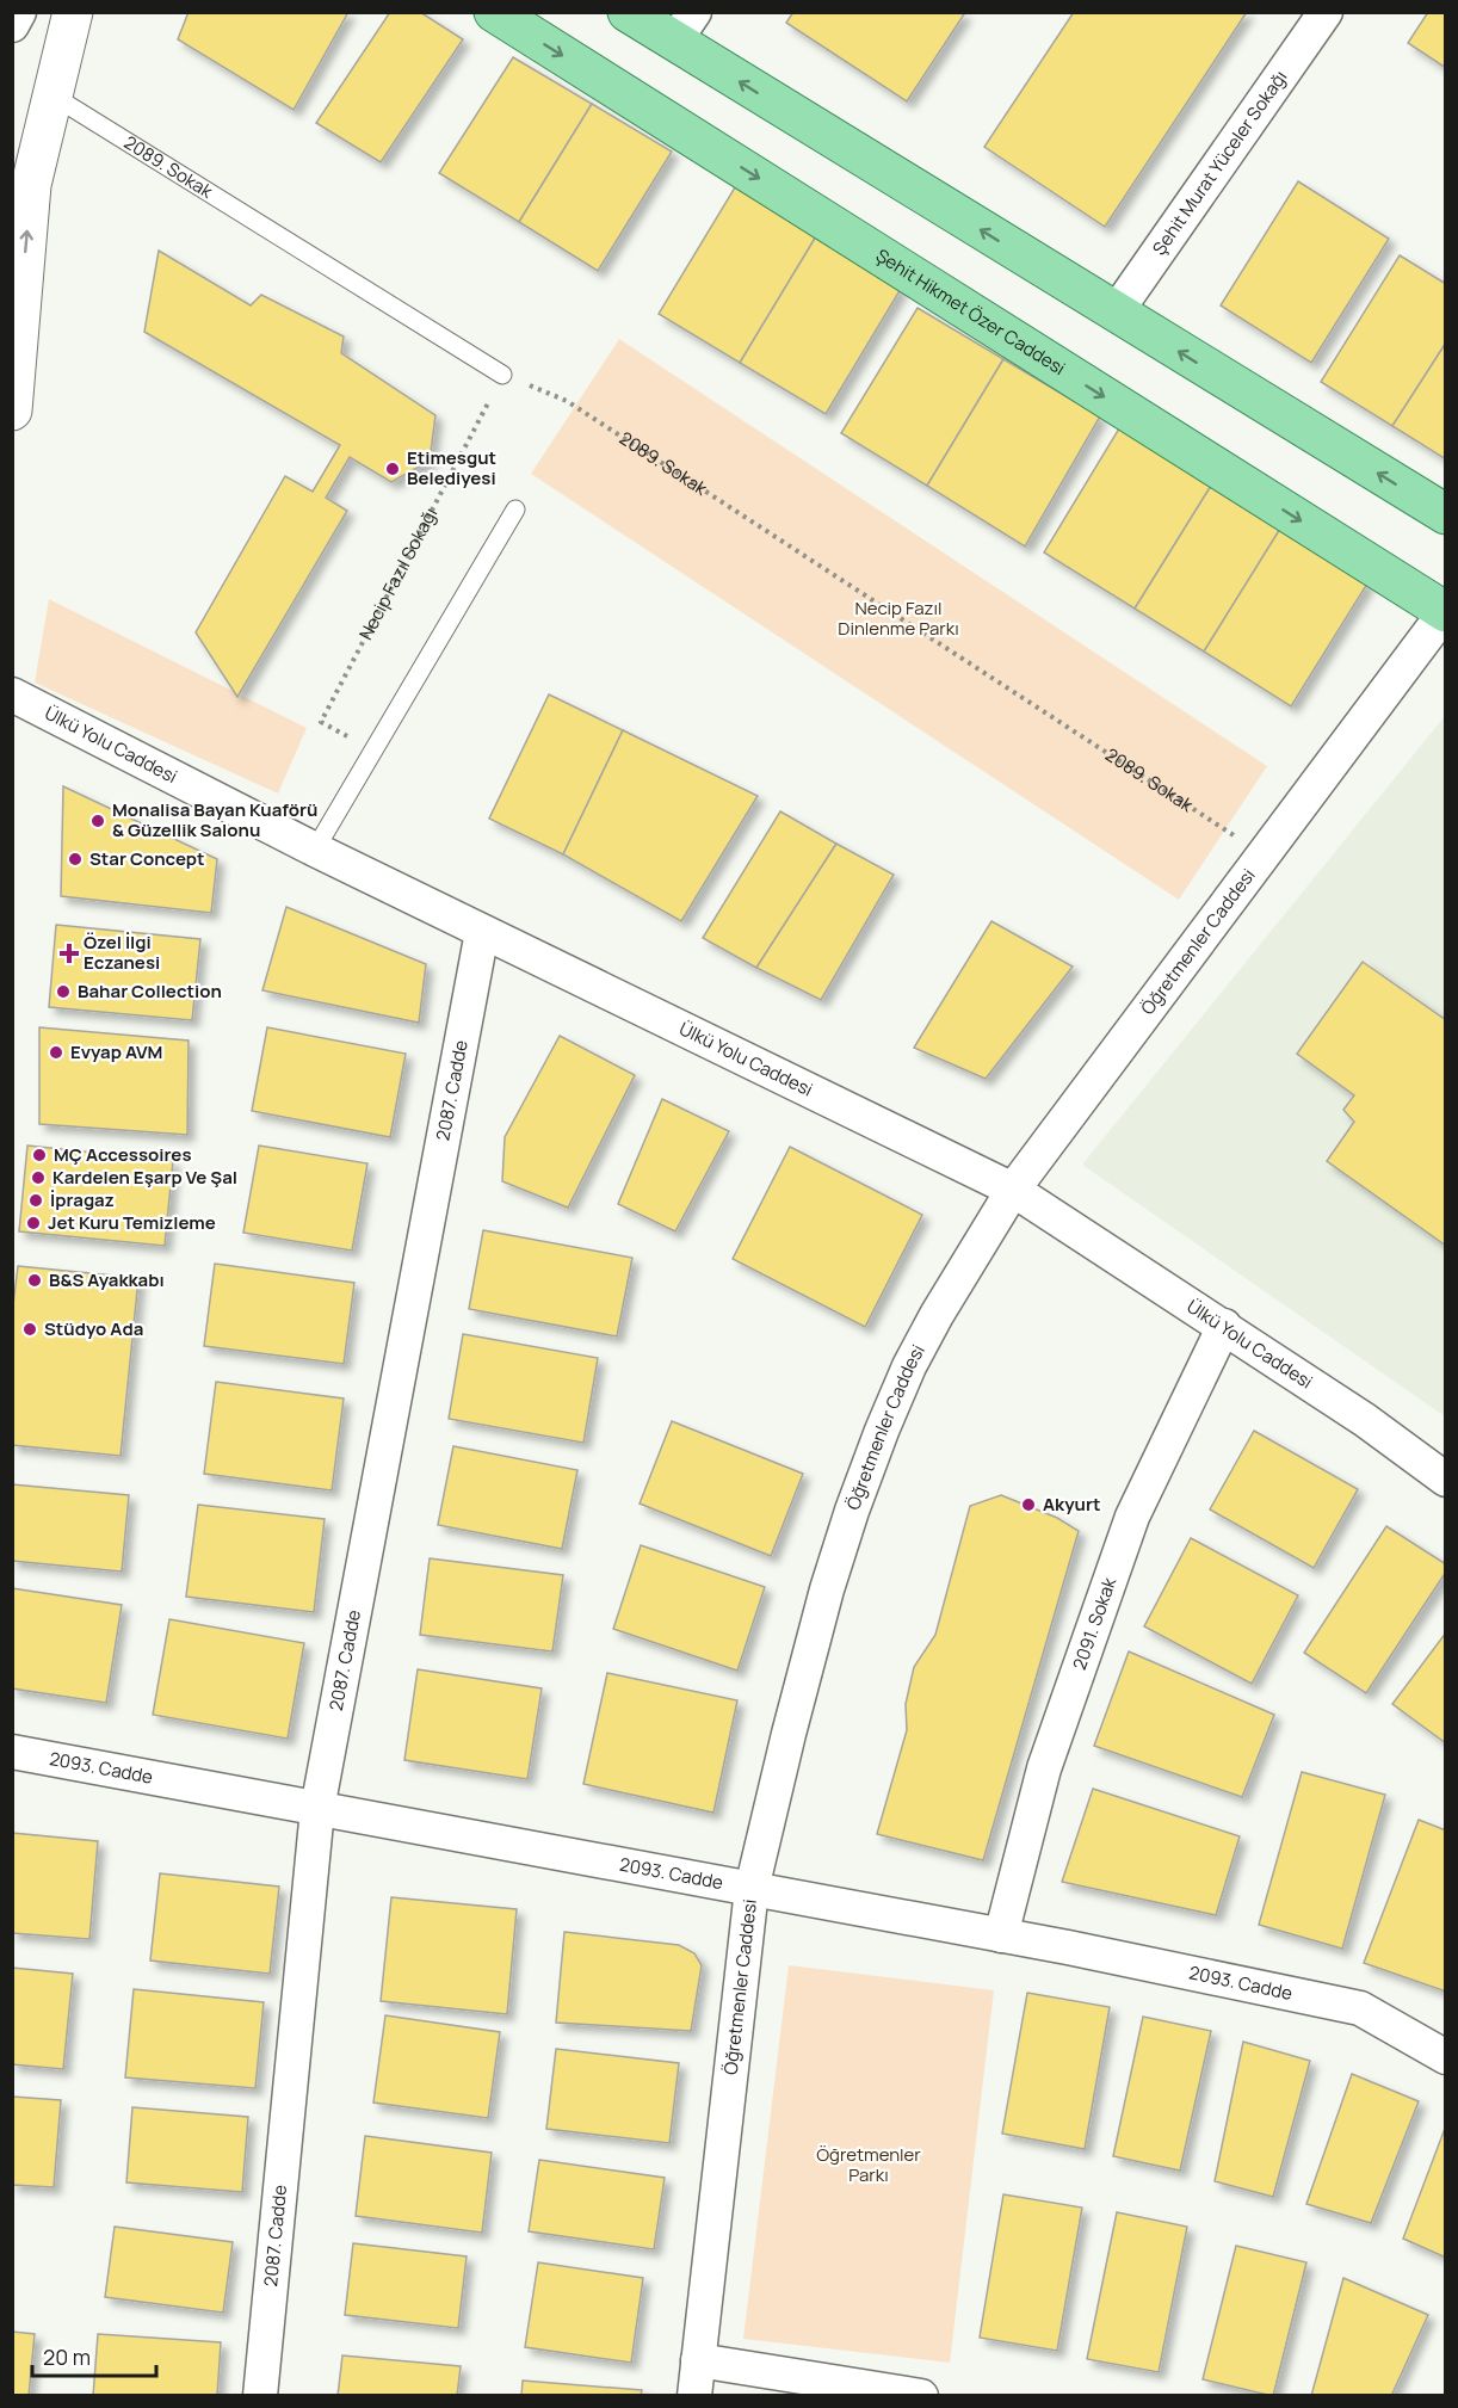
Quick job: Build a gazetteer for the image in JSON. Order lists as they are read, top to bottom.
{
  "streets": {
    "main road": ["Şehit Hikmet Özer Caddesi"],
    "street": [
      "Şehit Murat Yüceler Sokağı",
      "Ülkü Yolu Caddesi",
      "Öğretmenler Caddesi",
      "2087. Cadde",
      "2091. Sokak",
      "2093. Cadde"
    ],
    "lane": ["2089. Sokak"],
    "path": ["Necip Fazıl Sokağı"]
  },
  "crossings": [
    ["2089. Sokak", "Necip Fazıl Sokağı"],
    ["2089. Sokak", "Öğretmenler Caddesi"],
    ["Şehit Hikmet Özer Caddesi", "Öğretmenler Caddesi"],
    ["Ülkü Yolu Caddesi", "Öğretmenler Caddesi"],
    ["Ülkü Yolu Caddesi", "2087. Cadde"],
    ["Ülkü Yolu Caddesi", "2091. Sokak"],
    ["Öğretmenler Caddesi", "2093. Cadde"],
    ["2087. Cadde", "2093. Cadde"],
    ["2091. Sokak", "2093. Cadde"]
  ],
  "parks": ["Necip Fazıl Dinlenme Parkı", "Öğretmenler Parkı"],
  "places": {
    "other": [
      "Etimesgut Belediyesi",
      "Monalisa Bayan Kuaförü & Güzellik Salonu",
      "Star Concept",
      "Bahar Collection",
      "Evyap AVM",
      "MÇ Accessoires",
      "Kardelen Eşarp Ve Şal",
      "İpragaz",
      "Jet Kuru Temizleme",
      "B&S Ayakkabı",
      "Stüdyo Ada",
      "Akyurt"
    ],
    "health": ["Özel İlgi Eczanesi"]
  },
  "scale_bar": "20 m"
}
